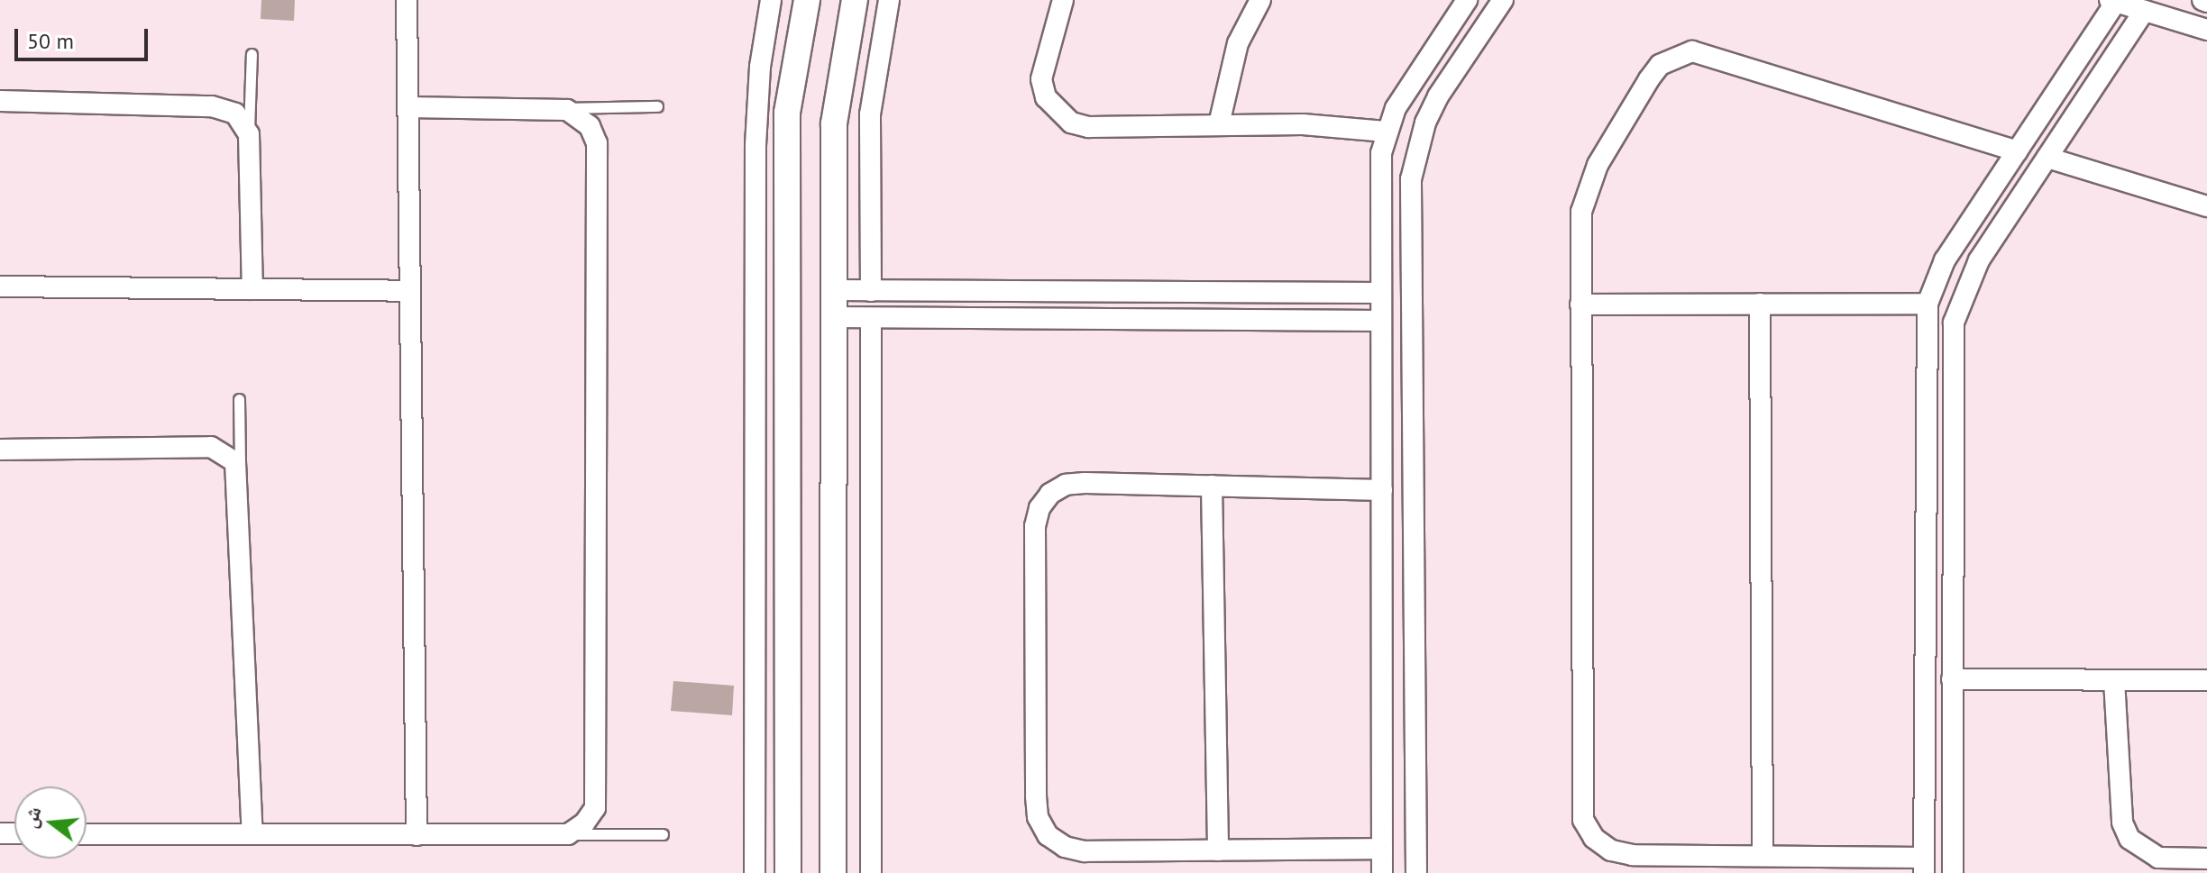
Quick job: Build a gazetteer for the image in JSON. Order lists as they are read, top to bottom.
{
  "scale_bar": "50 m",
  "north": "left"
}
